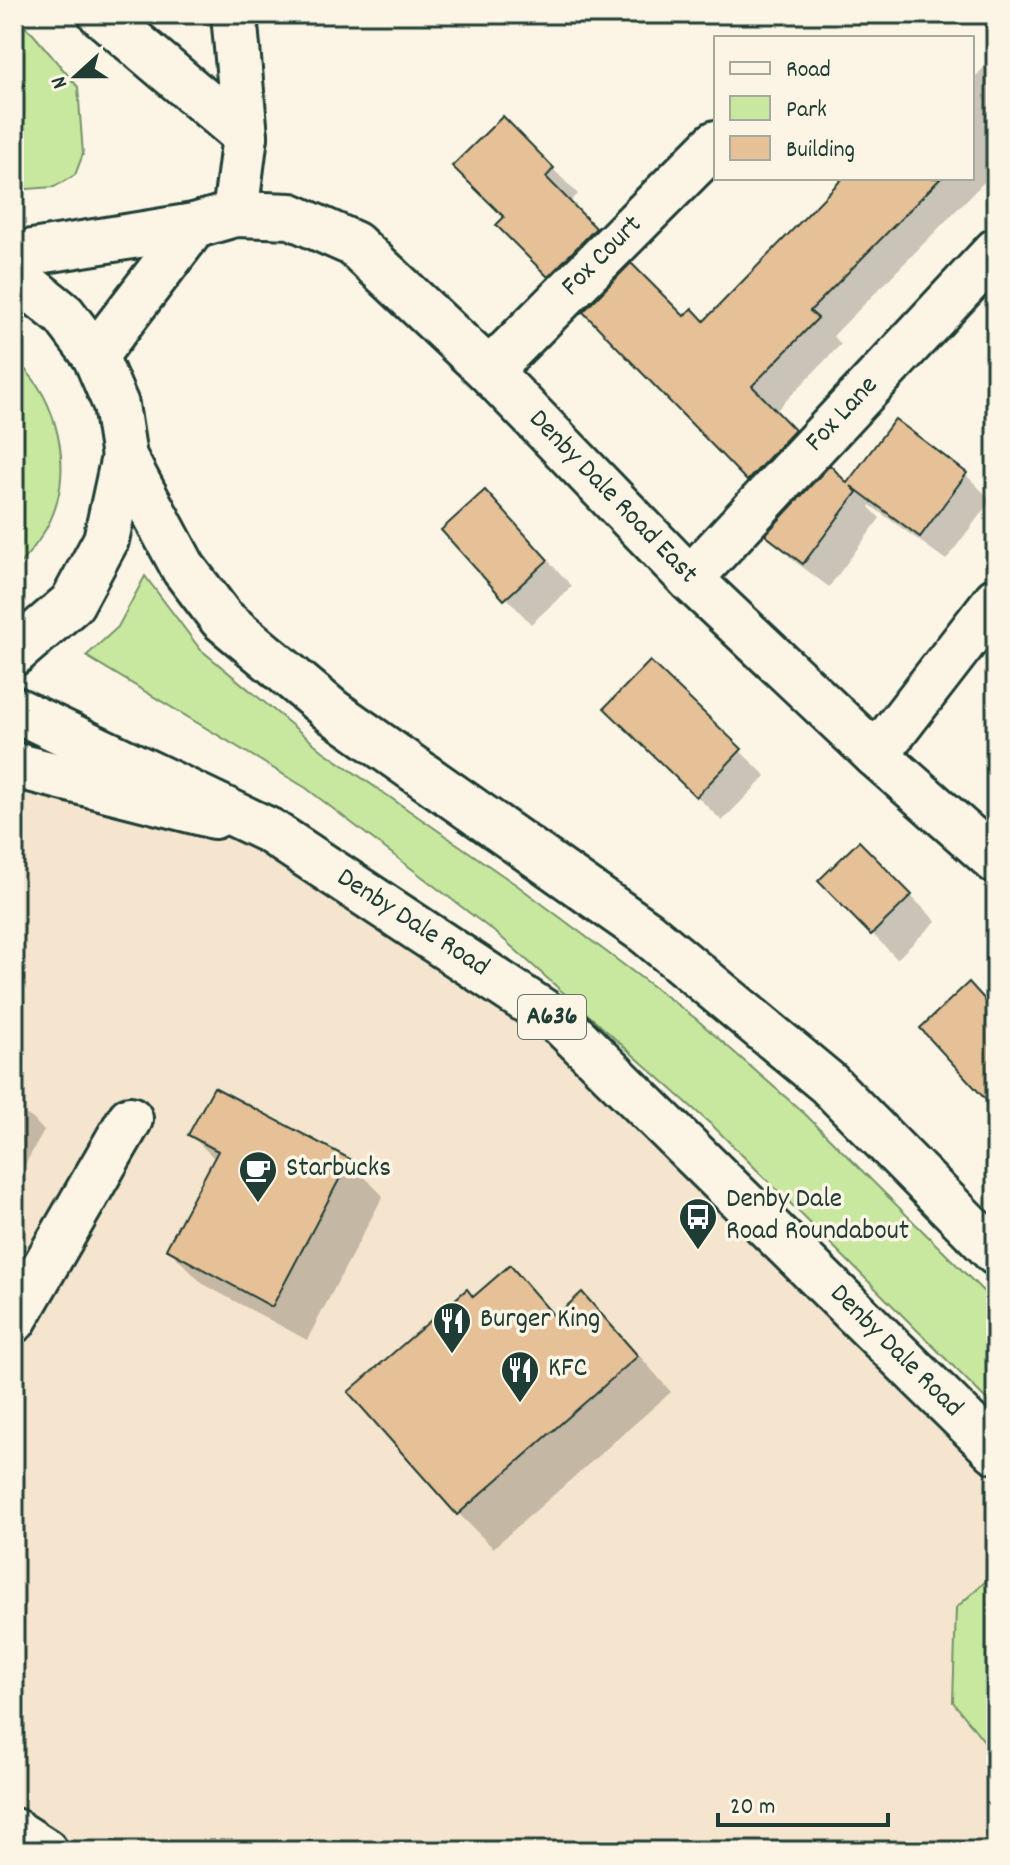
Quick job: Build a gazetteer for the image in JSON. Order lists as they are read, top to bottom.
{
  "streets": {
    "street": [
      "Fox Court",
      "Fox Lane",
      "Denby Dale Road East",
      "Denby Dale Road",
      "A636"
    ]
  },
  "crossings": [
    ["Fox Court", "Denby Dale Road East"],
    ["Fox Lane", "Denby Dale Road East"]
  ],
  "places": {
    "cafe": ["Starbucks"],
    "bus stop": ["Denby Dale Road Roundabout"],
    "restaurant": ["Burger King", "KFC"]
  },
  "legend": ["Road", "Park", "Building"],
  "scale_bar": "20 m",
  "north": "left"
}
